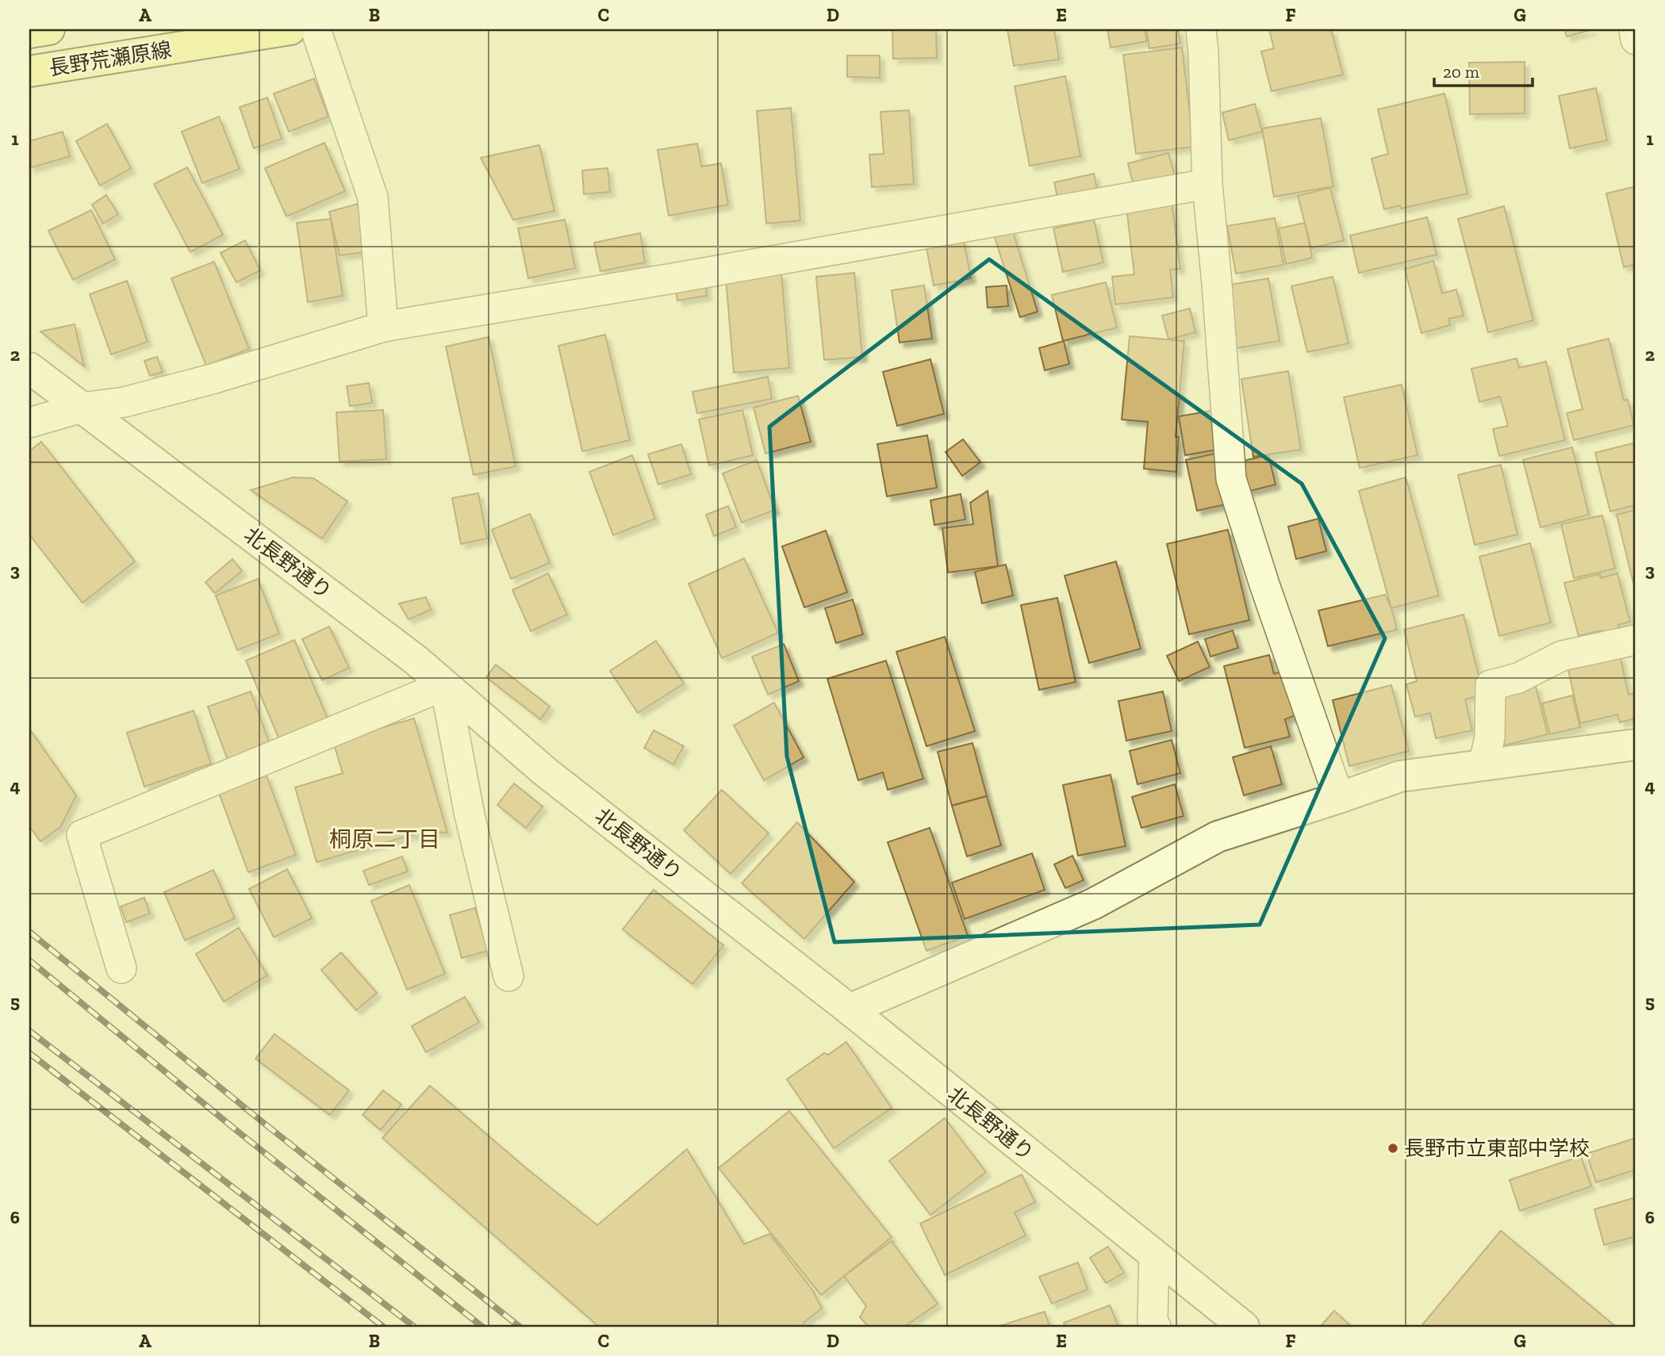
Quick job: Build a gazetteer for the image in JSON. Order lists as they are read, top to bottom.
{
  "streets": {
    "main road": ["長野荒瀬原線"],
    "street": ["北長野通り"]
  },
  "districts": ["桐原二丁目"],
  "places": ["長野市立東部中学校"],
  "scale_bar": "20 m",
  "grid": {
    "columns": [
      "A",
      "B",
      "C",
      "D",
      "E",
      "F",
      "G"
    ],
    "rows": [
      "1",
      "2",
      "3",
      "4",
      "5",
      "6"
    ]
  }
}
